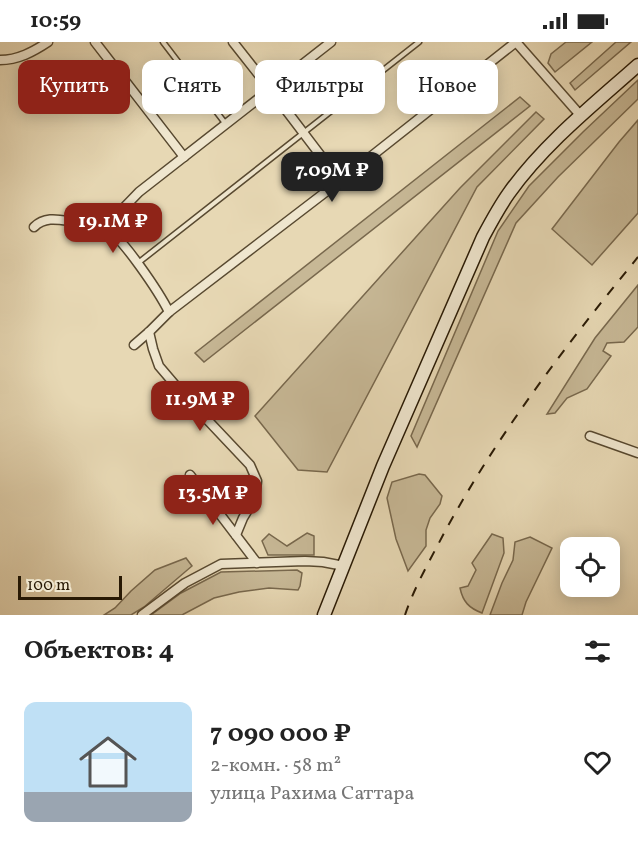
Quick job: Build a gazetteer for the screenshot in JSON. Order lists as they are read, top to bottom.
{
  "scale_bar": "100 m",
  "page": {
    "status": "10:59",
    "chip": [
      "Купить",
      "Снять",
      "Фильтры",
      "Новое"
    ],
    "price": [
      "7.09M ₽",
      "19.1M ₽",
      "11.9M ₽",
      "13.5M ₽"
    ],
    "scale": "100 m",
    "heading": "Объектов: 4",
    "list": [
      {
        "name": "7 090 000 ₽",
        "note": "2-комн. · 58 m² · улица Рахима Саттара"
      }
    ]
  }
}
